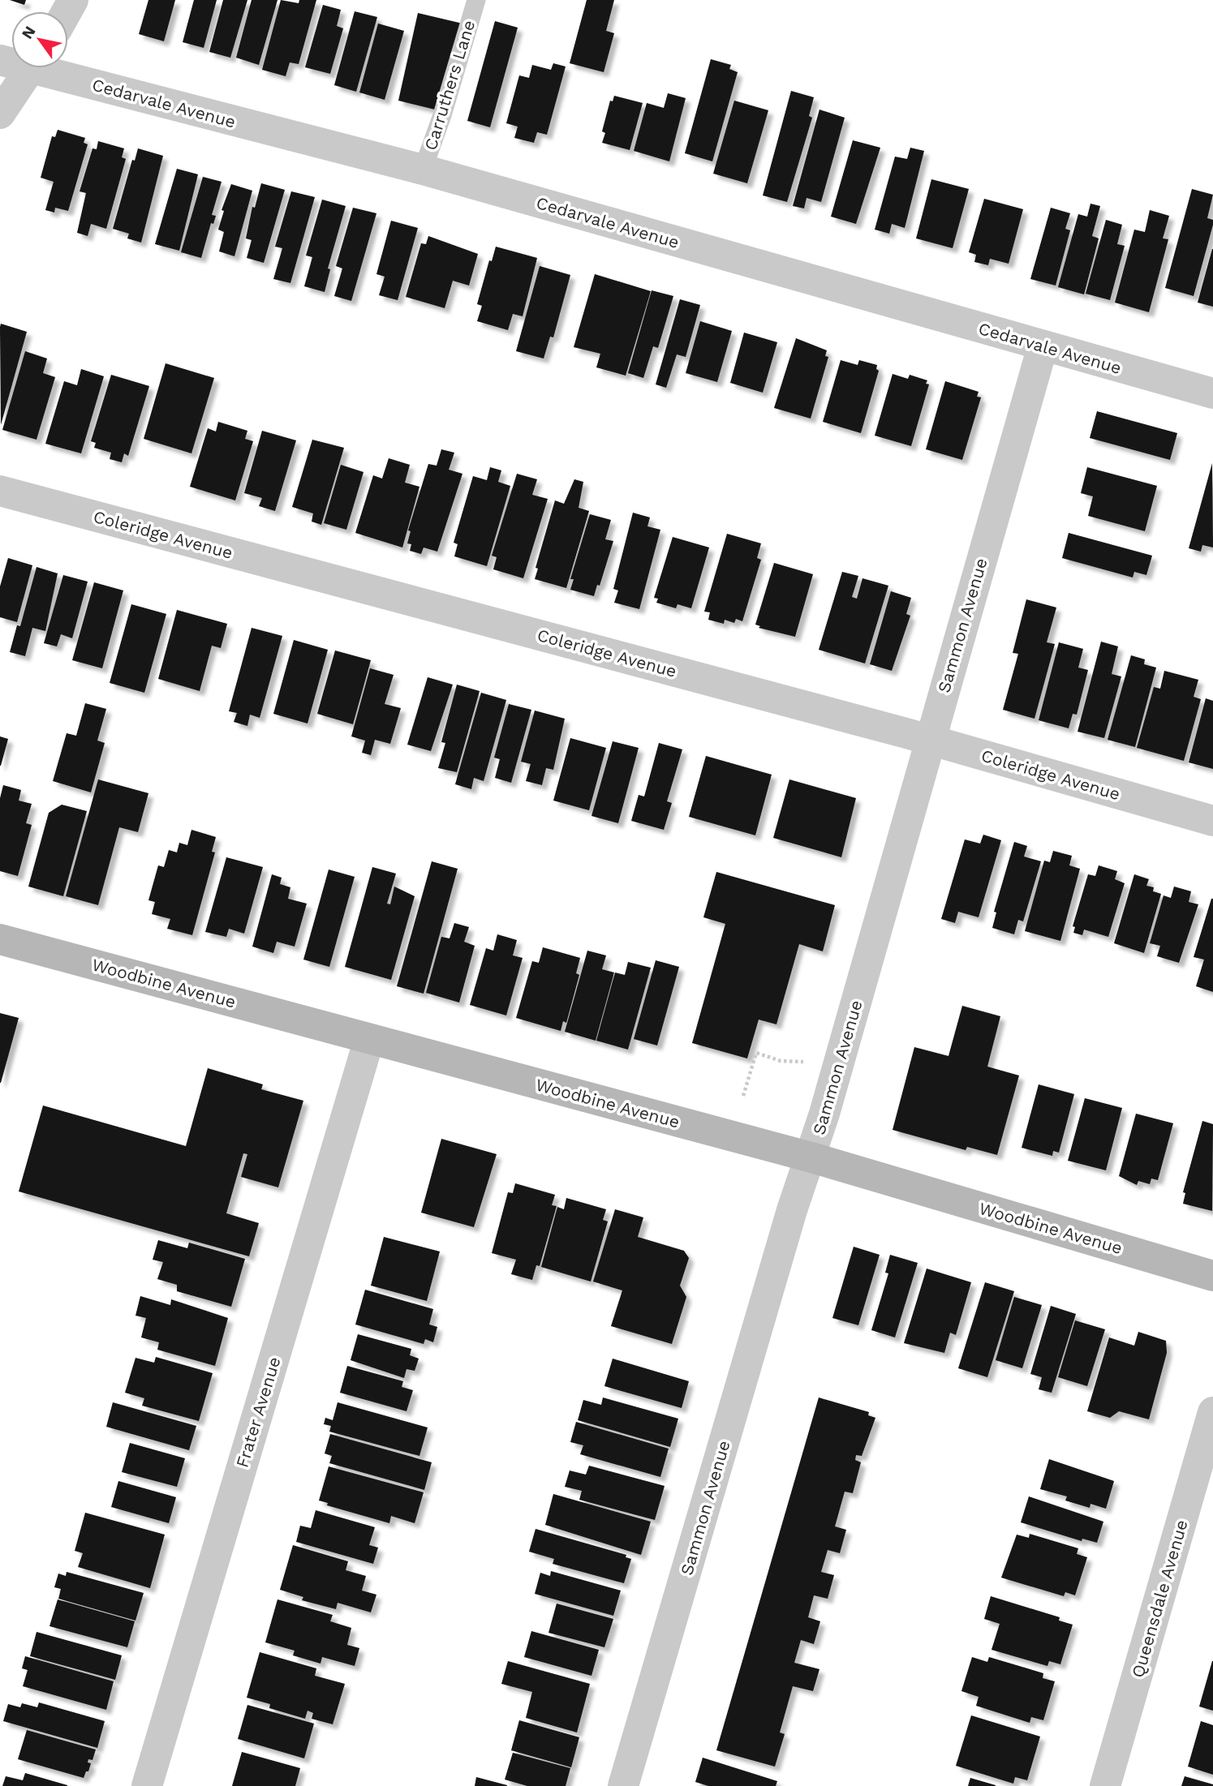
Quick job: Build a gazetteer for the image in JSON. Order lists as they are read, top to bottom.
{
  "streets": {
    "main road": ["Woodbine Avenue"],
    "street": [
      "Cedarvale Avenue",
      "Coleridge Avenue",
      "Sammon Avenue",
      "Frater Avenue",
      "Queensdale Avenue"
    ],
    "lane": ["Carruthers Lane"]
  },
  "crossings": [
    ["Carruthers Lane", "Cedarvale Avenue"],
    ["Cedarvale Avenue", "Sammon Avenue"],
    ["Coleridge Avenue", "Sammon Avenue"],
    ["Sammon Avenue", "Woodbine Avenue"],
    ["Woodbine Avenue", "Frater Avenue"]
  ],
  "north": "top left"
}
